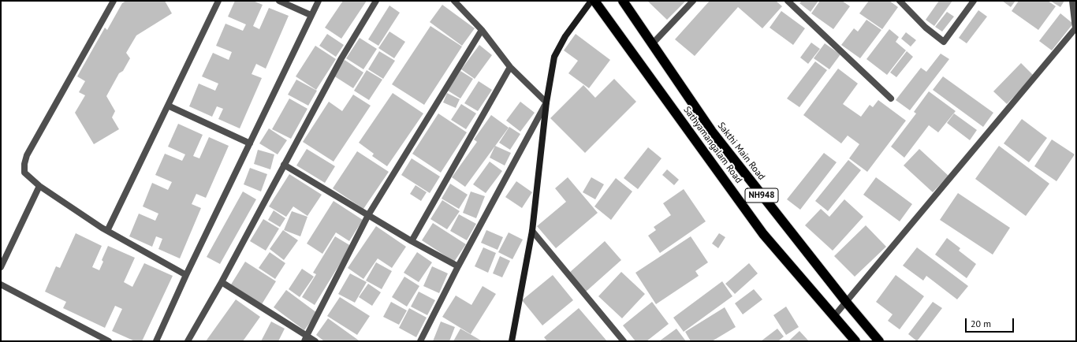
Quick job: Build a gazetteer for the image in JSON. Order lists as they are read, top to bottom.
{
  "streets": {
    "highway": ["Sathyamangalam Road", "Sakthi Main Road", "NH948"]
  },
  "crossings": [
    ["Sakthi Main Road", "NH948"]
  ],
  "scale_bar": "20 m"
}
